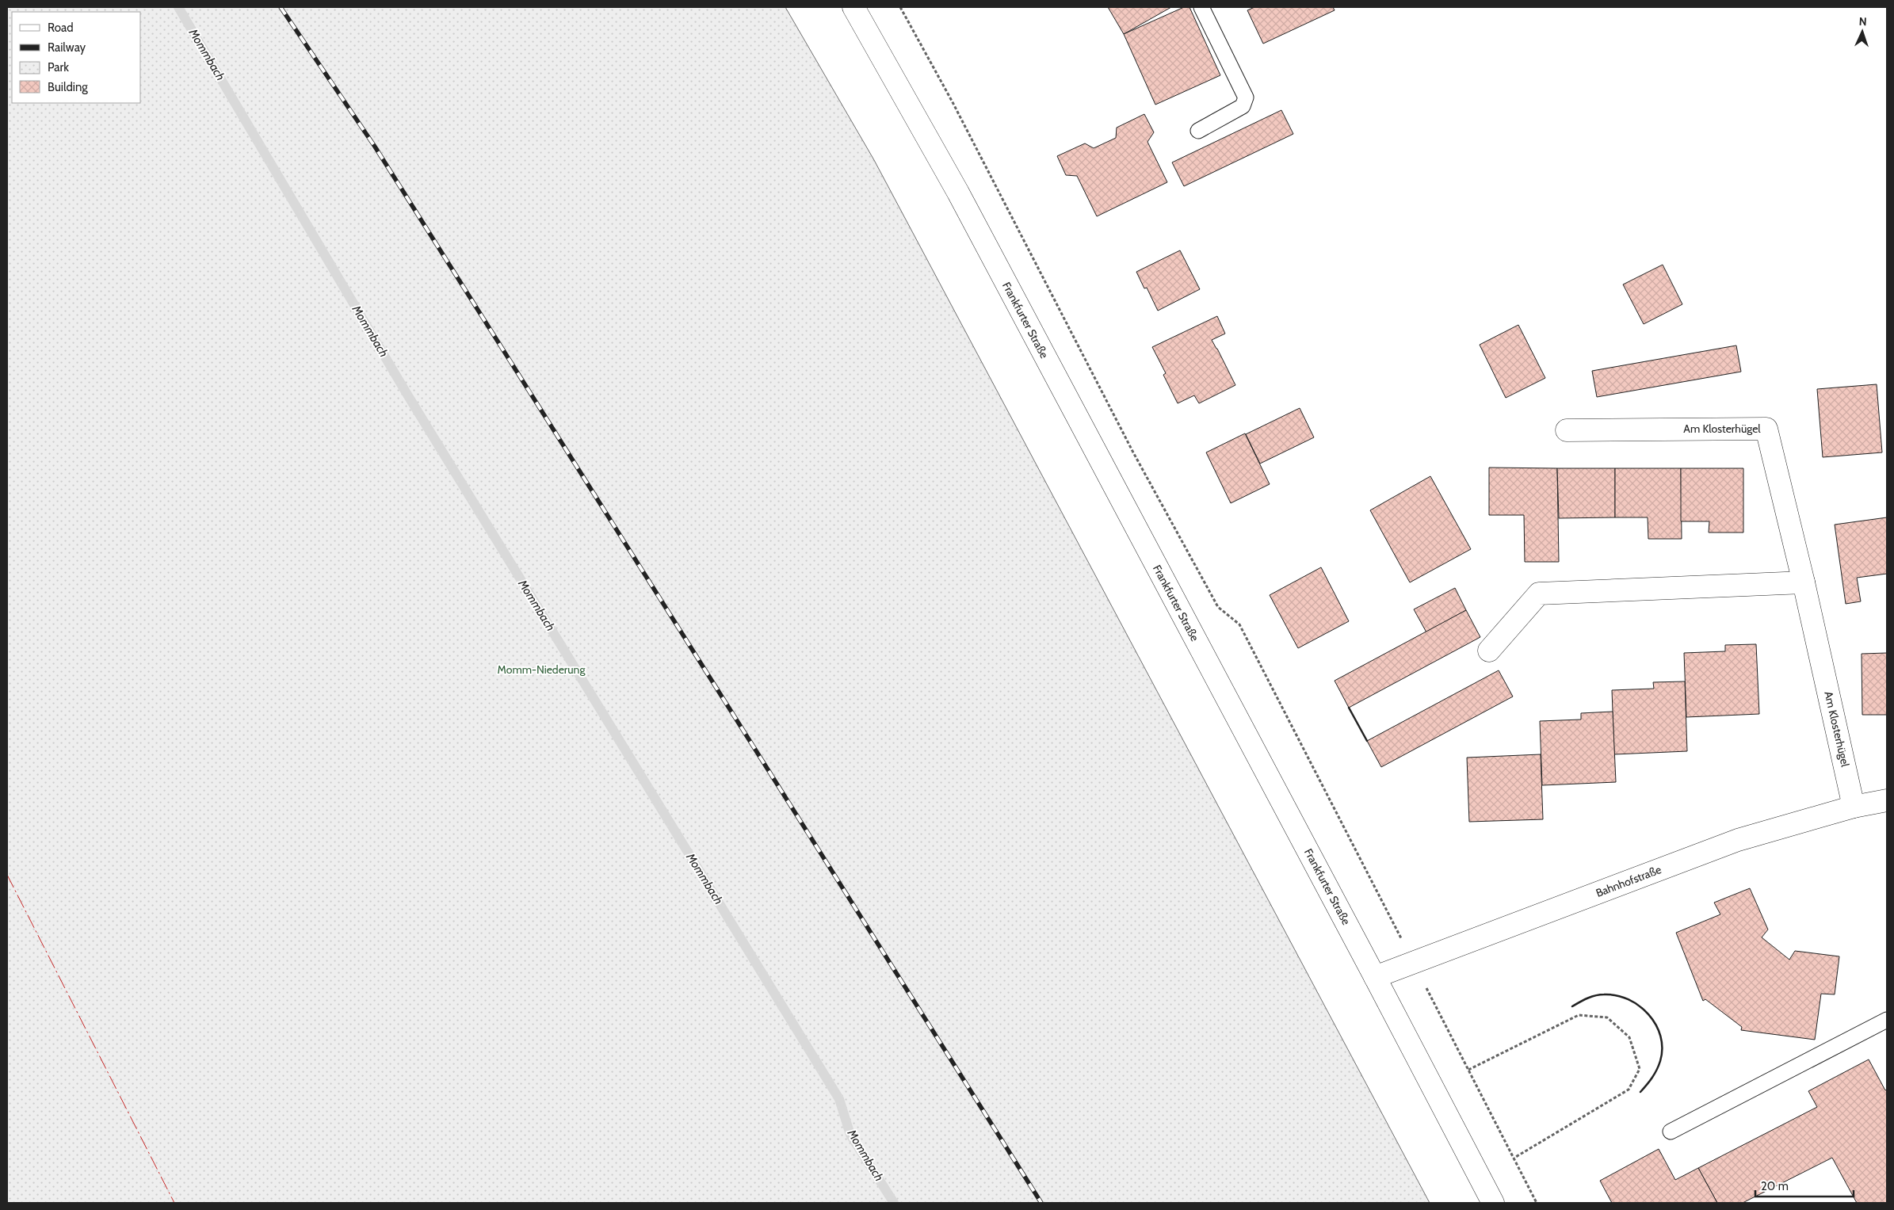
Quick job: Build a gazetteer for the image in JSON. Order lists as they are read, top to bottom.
{
  "streets": {
    "street": ["Frankfurter Straße", "Am Klosterhügel", "Bahnhofstraße"]
  },
  "crossings": [
    ["Frankfurter Straße", "Bahnhofstraße"],
    ["Am Klosterhügel", "Bahnhofstraße"]
  ],
  "water": ["Mommbach"],
  "parks": ["Momm-Niederung"],
  "legend": [
    "Road",
    "Railway",
    "Park",
    "Building"
  ],
  "scale_bar": "20 m",
  "north": "top"
}
